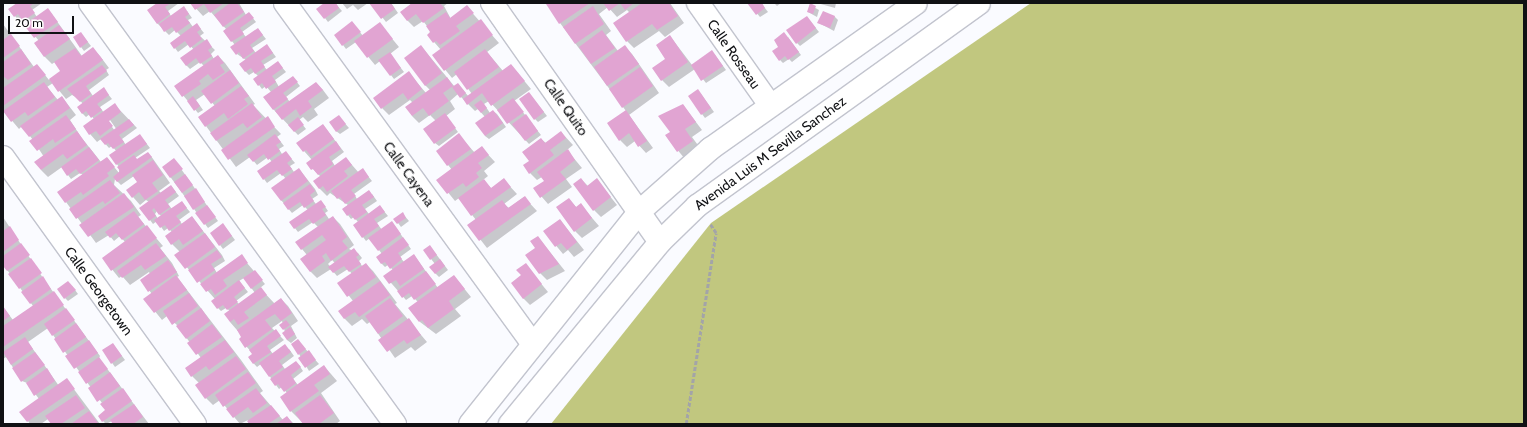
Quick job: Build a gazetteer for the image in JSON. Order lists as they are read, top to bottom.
{
  "streets": {
    "street": [
      "Calle Rosseau",
      "Calle Quito",
      "Avenida Luis M Sevilla Sanchez",
      "Calle Cayena",
      "Calle Georgetown"
    ]
  },
  "crossings": [
    ["Calle Quito", "Avenida Luis M Sevilla Sanchez"]
  ],
  "scale_bar": "20 m"
}
